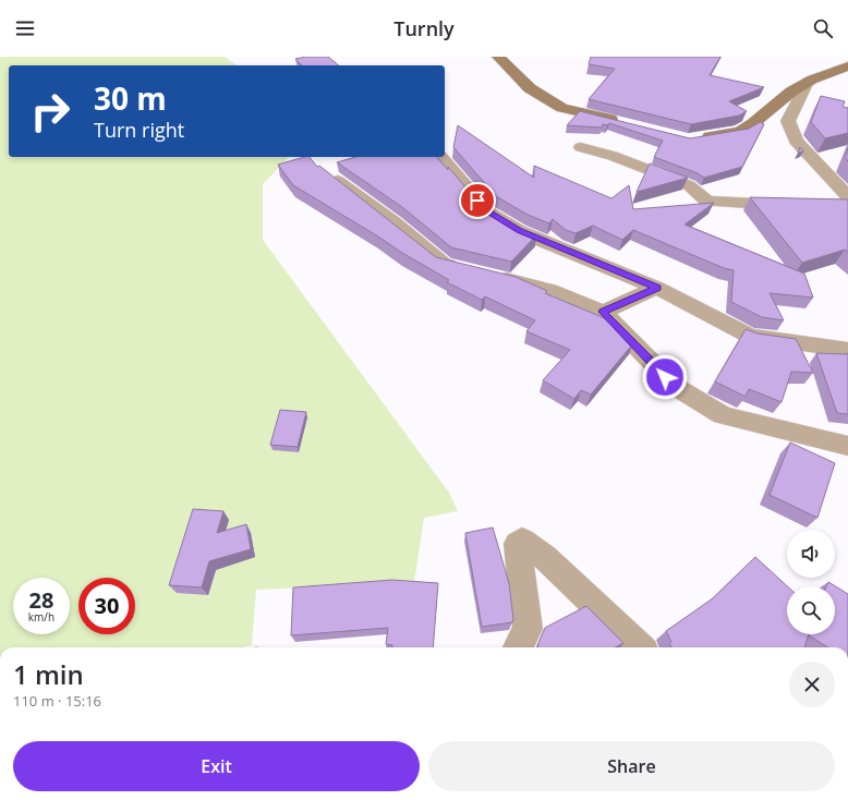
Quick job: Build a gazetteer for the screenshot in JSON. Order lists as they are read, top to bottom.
{
  "page": {
    "header": "Turnly",
    "turn": ["30 m", "Turn right"],
    "speed": "28 km/h",
    "limit": "30",
    "heading": ["1 min", "110 m · 15:16"],
    "buttons": ["Exit", "Share"]
  }
}
